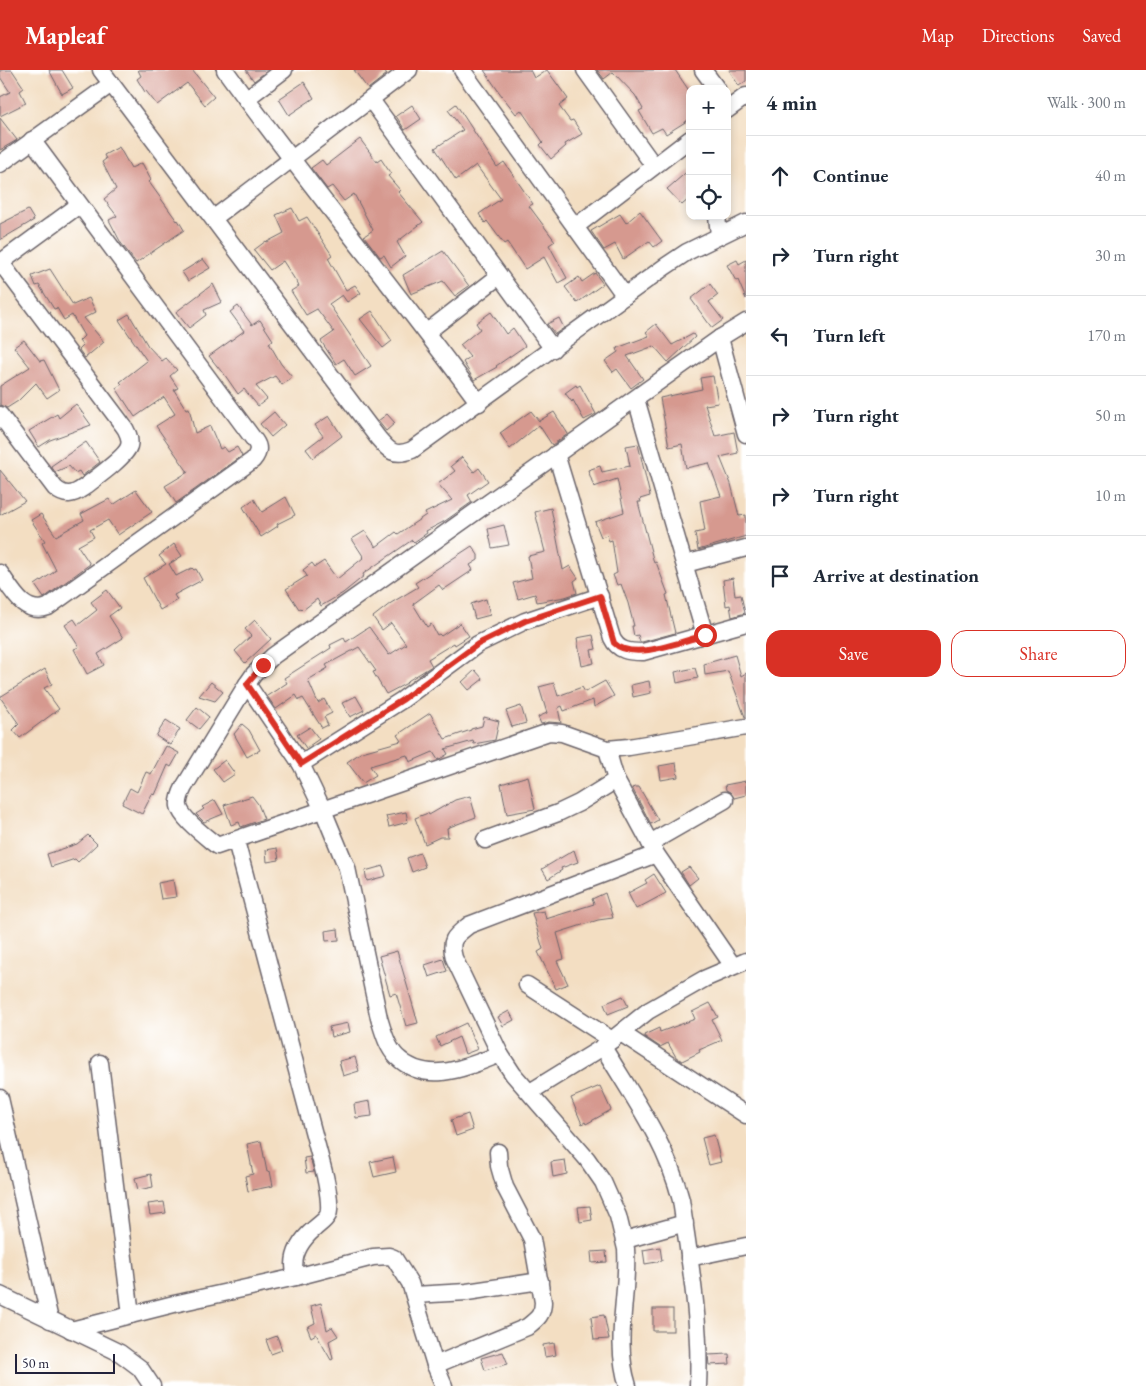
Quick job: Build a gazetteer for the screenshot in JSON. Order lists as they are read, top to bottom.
{
  "scale_bar": "50 m",
  "page": {
    "header": "Mapleaf",
    "nav": ["Map", "Directions", "Saved"],
    "heading": ["4 min", "Walk · 300 m"],
    "map_buttons": ["+", "−"],
    "list": [
      ["Continue", "40 m"],
      ["Turn right", "30 m"],
      ["Turn left", "170 m"],
      ["Turn right", "50 m"],
      ["Turn right", "10 m"],
      "Arrive at destination"
    ],
    "buttons": ["Save", "Share"],
    "scale": "50 m"
  }
}
